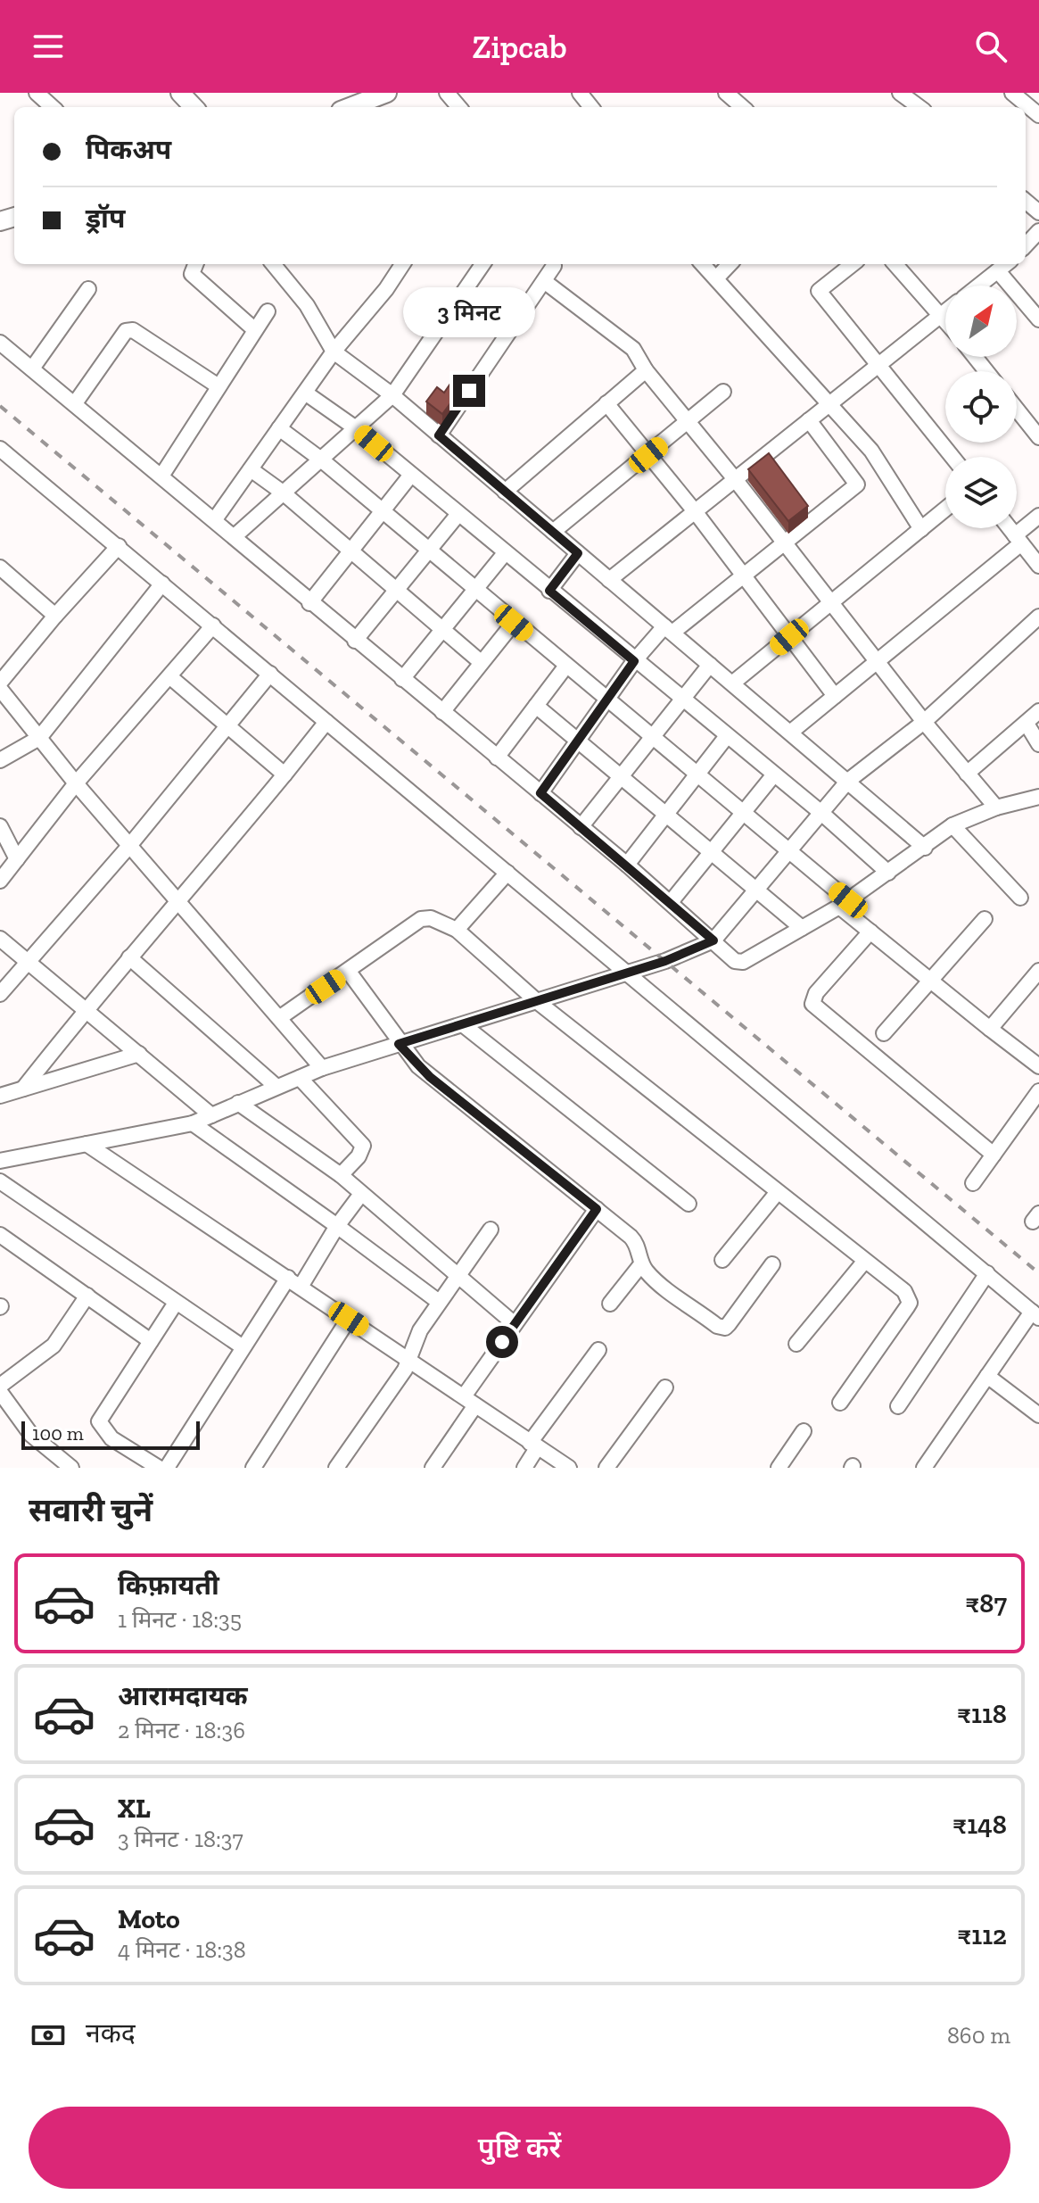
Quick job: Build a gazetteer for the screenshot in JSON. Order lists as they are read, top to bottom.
{
  "scale_bar": "100 m",
  "north": "top right",
  "page": {
    "header": "Zipcab",
    "banner": ["पिकअप", "ड्रॉप"],
    "bubble": "3 मिनट",
    "scale": "100 m",
    "heading": "सवारी चुनें",
    "list": [
      {
        "name": "किफ़ायती",
        "note": "1 मिनट · 18:35",
        "value": "₹87"
      },
      {
        "name": "आरामदायक",
        "note": "2 मिनट · 18:36",
        "value": "₹118"
      },
      {
        "name": "XL",
        "note": "3 मिनट · 18:37",
        "value": "₹148"
      },
      {
        "name": "Moto",
        "note": "4 मिनट · 18:38",
        "value": "₹112"
      }
    ],
    "pay": ["नकद", "860 m"],
    "buttons": "पुष्टि करें"
  }
}
